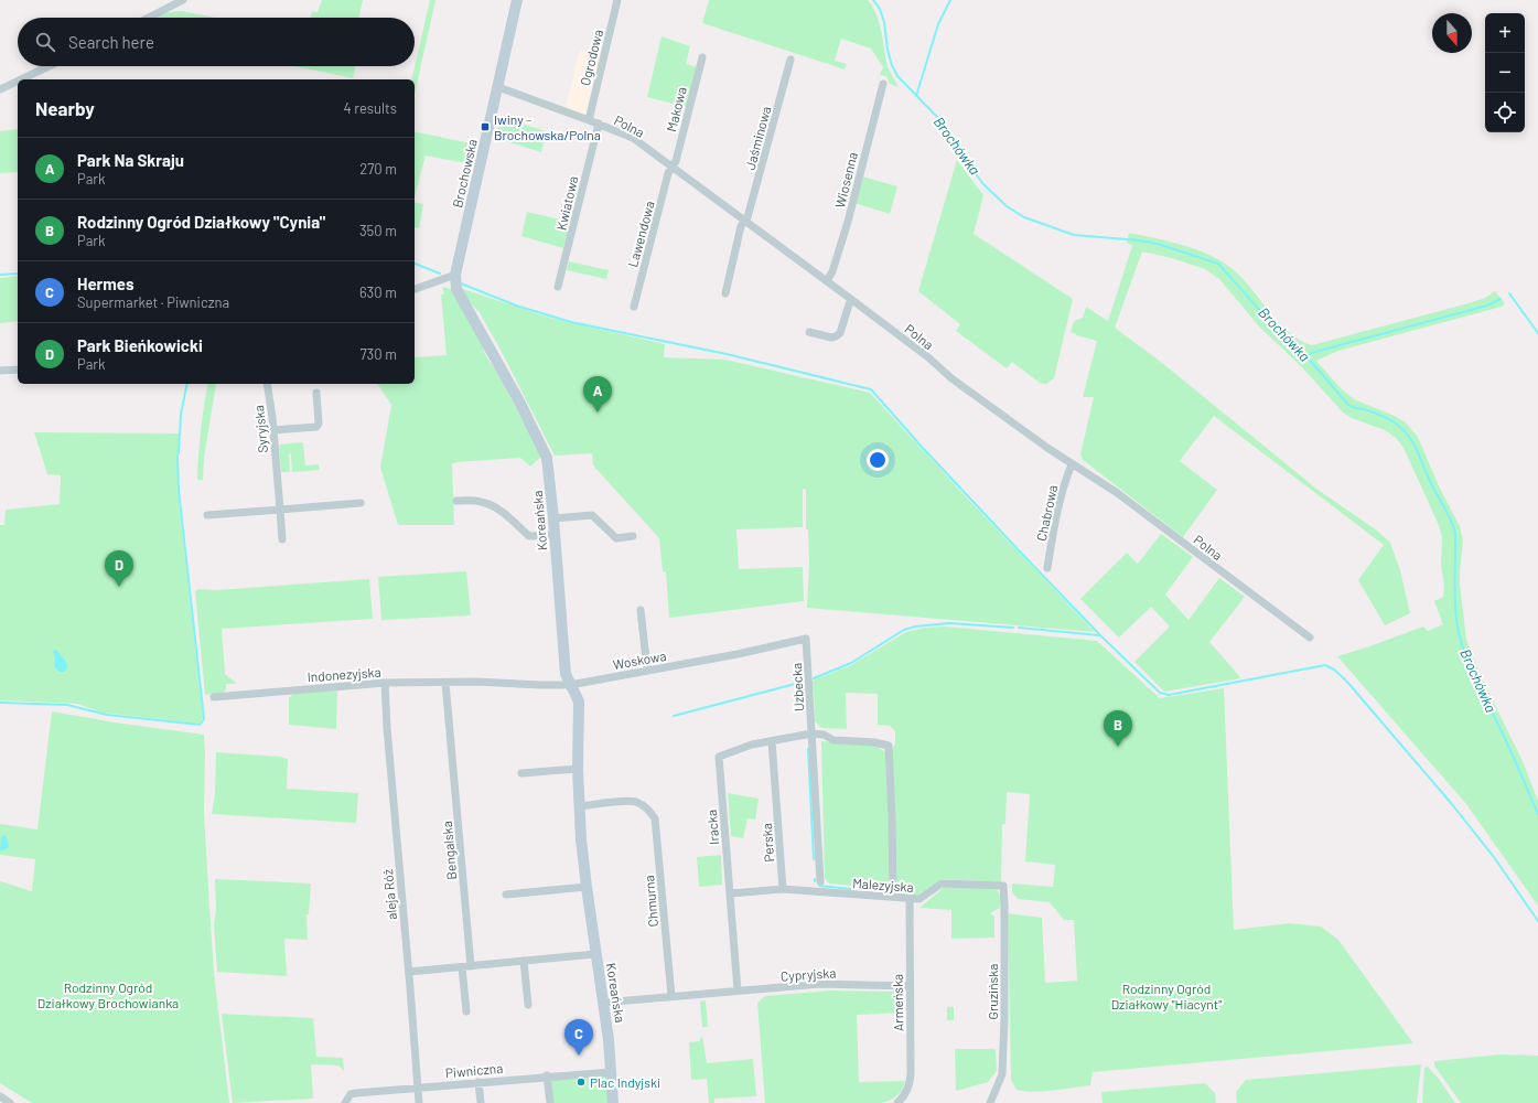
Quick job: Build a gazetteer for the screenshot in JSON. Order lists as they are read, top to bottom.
{
  "streets": {
    "street": [
      "Ogrodowa",
      "Makowa",
      "Polna",
      "Jaśminowa",
      "Brochowska",
      "Wiosenna",
      "Kwiatowa",
      "Lawendowa",
      "Syryjska",
      "Chabrowa",
      "Koreańska",
      "Woskowa",
      "Indonezyjska",
      "Uzbecka",
      "Iracka",
      "Perska",
      "Bengalska",
      "Malezyjska",
      "aleja Róż",
      "Chmurna",
      "Cypryjska",
      "Gruzińska",
      "Armeńska",
      "Piwniczna"
    ]
  },
  "crossings": [
    ["Ogrodowa", "Polna"],
    ["Makowa", "Polna"],
    ["Makowa", "Lawendowa"],
    ["Polna", "Jaśminowa"],
    ["Polna", "Brochowska"],
    ["Polna", "Wiosenna"],
    ["Polna", "Kwiatowa"],
    ["Polna", "Lawendowa"],
    ["Polna", "Chabrowa"],
    ["Brochowska", "Koreańska"],
    ["Koreańska", "Woskowa"],
    ["Koreańska", "Chmurna"],
    ["Koreańska", "Piwniczna"],
    ["Woskowa", "Indonezyjska"],
    ["Woskowa", "Uzbecka"],
    ["Indonezyjska", "Bengalska"],
    ["Indonezyjska", "aleja Róż"],
    ["Uzbecka", "Iracka"],
    ["Iracka", "Perska"],
    ["Iracka", "Cypryjska"],
    ["Perska", "Malezyjska"],
    ["Malezyjska", "Gruzińska"],
    ["Malezyjska", "Armeńska"],
    ["aleja Róż", "Piwniczna"],
    ["Chmurna", "Cypryjska"],
    ["Cypryjska", "Armeńska"]
  ],
  "water": ["Brochówka"],
  "parks": ["Rodzinny Ogród Działkowy Brochowianka", "Rodzinny Ogród Działkowy \"Hiacynt\""],
  "places": {
    "transit": ["Iwiny – Brochowska/Polna"],
    "other": ["Plac Indyjski"]
  },
  "north": "bottom",
  "page": {
    "map_buttons": ["+", "−"],
    "search": "Search here",
    "heading": ["Nearby", "4 results"],
    "list": [
      {
        "mark": "A",
        "name": "Park Na Skraju",
        "note": "Park",
        "value": "270 m"
      },
      {
        "mark": "B",
        "name": "Rodzinny Ogród Działkowy \"Cynia\"",
        "note": "Park",
        "value": "350 m"
      },
      {
        "mark": "C",
        "name": "Hermes",
        "note": "Supermarket · Piwniczna",
        "value": "630 m"
      },
      {
        "mark": "D",
        "name": "Park Bieńkowicki",
        "note": "Park",
        "value": "730 m"
      }
    ],
    "pins": [
      "A",
      "D",
      "B",
      "C"
    ]
  }
}
